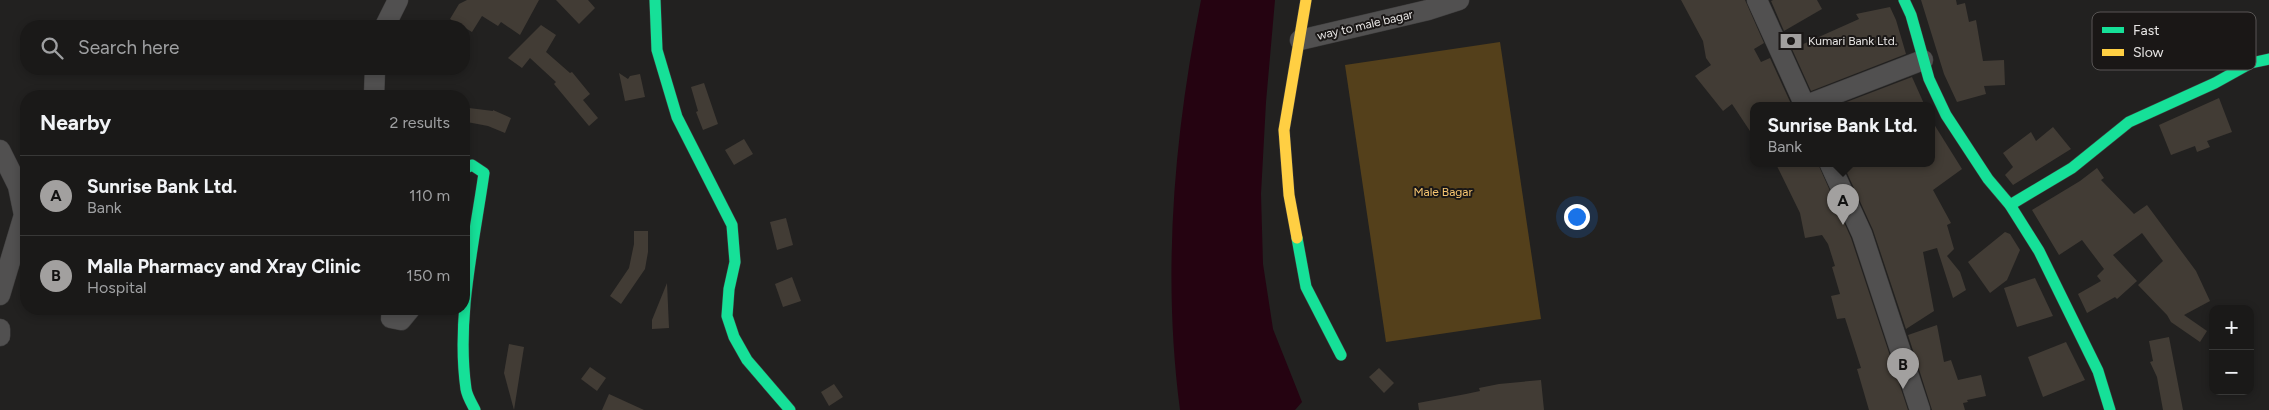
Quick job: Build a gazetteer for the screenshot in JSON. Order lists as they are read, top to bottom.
{
  "streets": {
    "street": ["way to male bagar"]
  },
  "parks": ["Male Bagar"],
  "places": {
    "bank": ["Kumari Bank Ltd."]
  },
  "legend": ["Fast", "Slow"],
  "page": {
    "search": "Search here",
    "heading": ["Nearby", "2 results"],
    "popup": ["Sunrise Bank Ltd.", "Bank"],
    "list": [
      {
        "mark": "A",
        "name": "Sunrise Bank Ltd.",
        "note": "Bank",
        "value": "110 m"
      },
      {
        "mark": "B",
        "name": "Malla Pharmacy and Xray Clinic",
        "note": "Hospital",
        "value": "150 m"
      }
    ],
    "pins": ["A", "B"],
    "map_buttons": ["+", "−"]
  }
}
